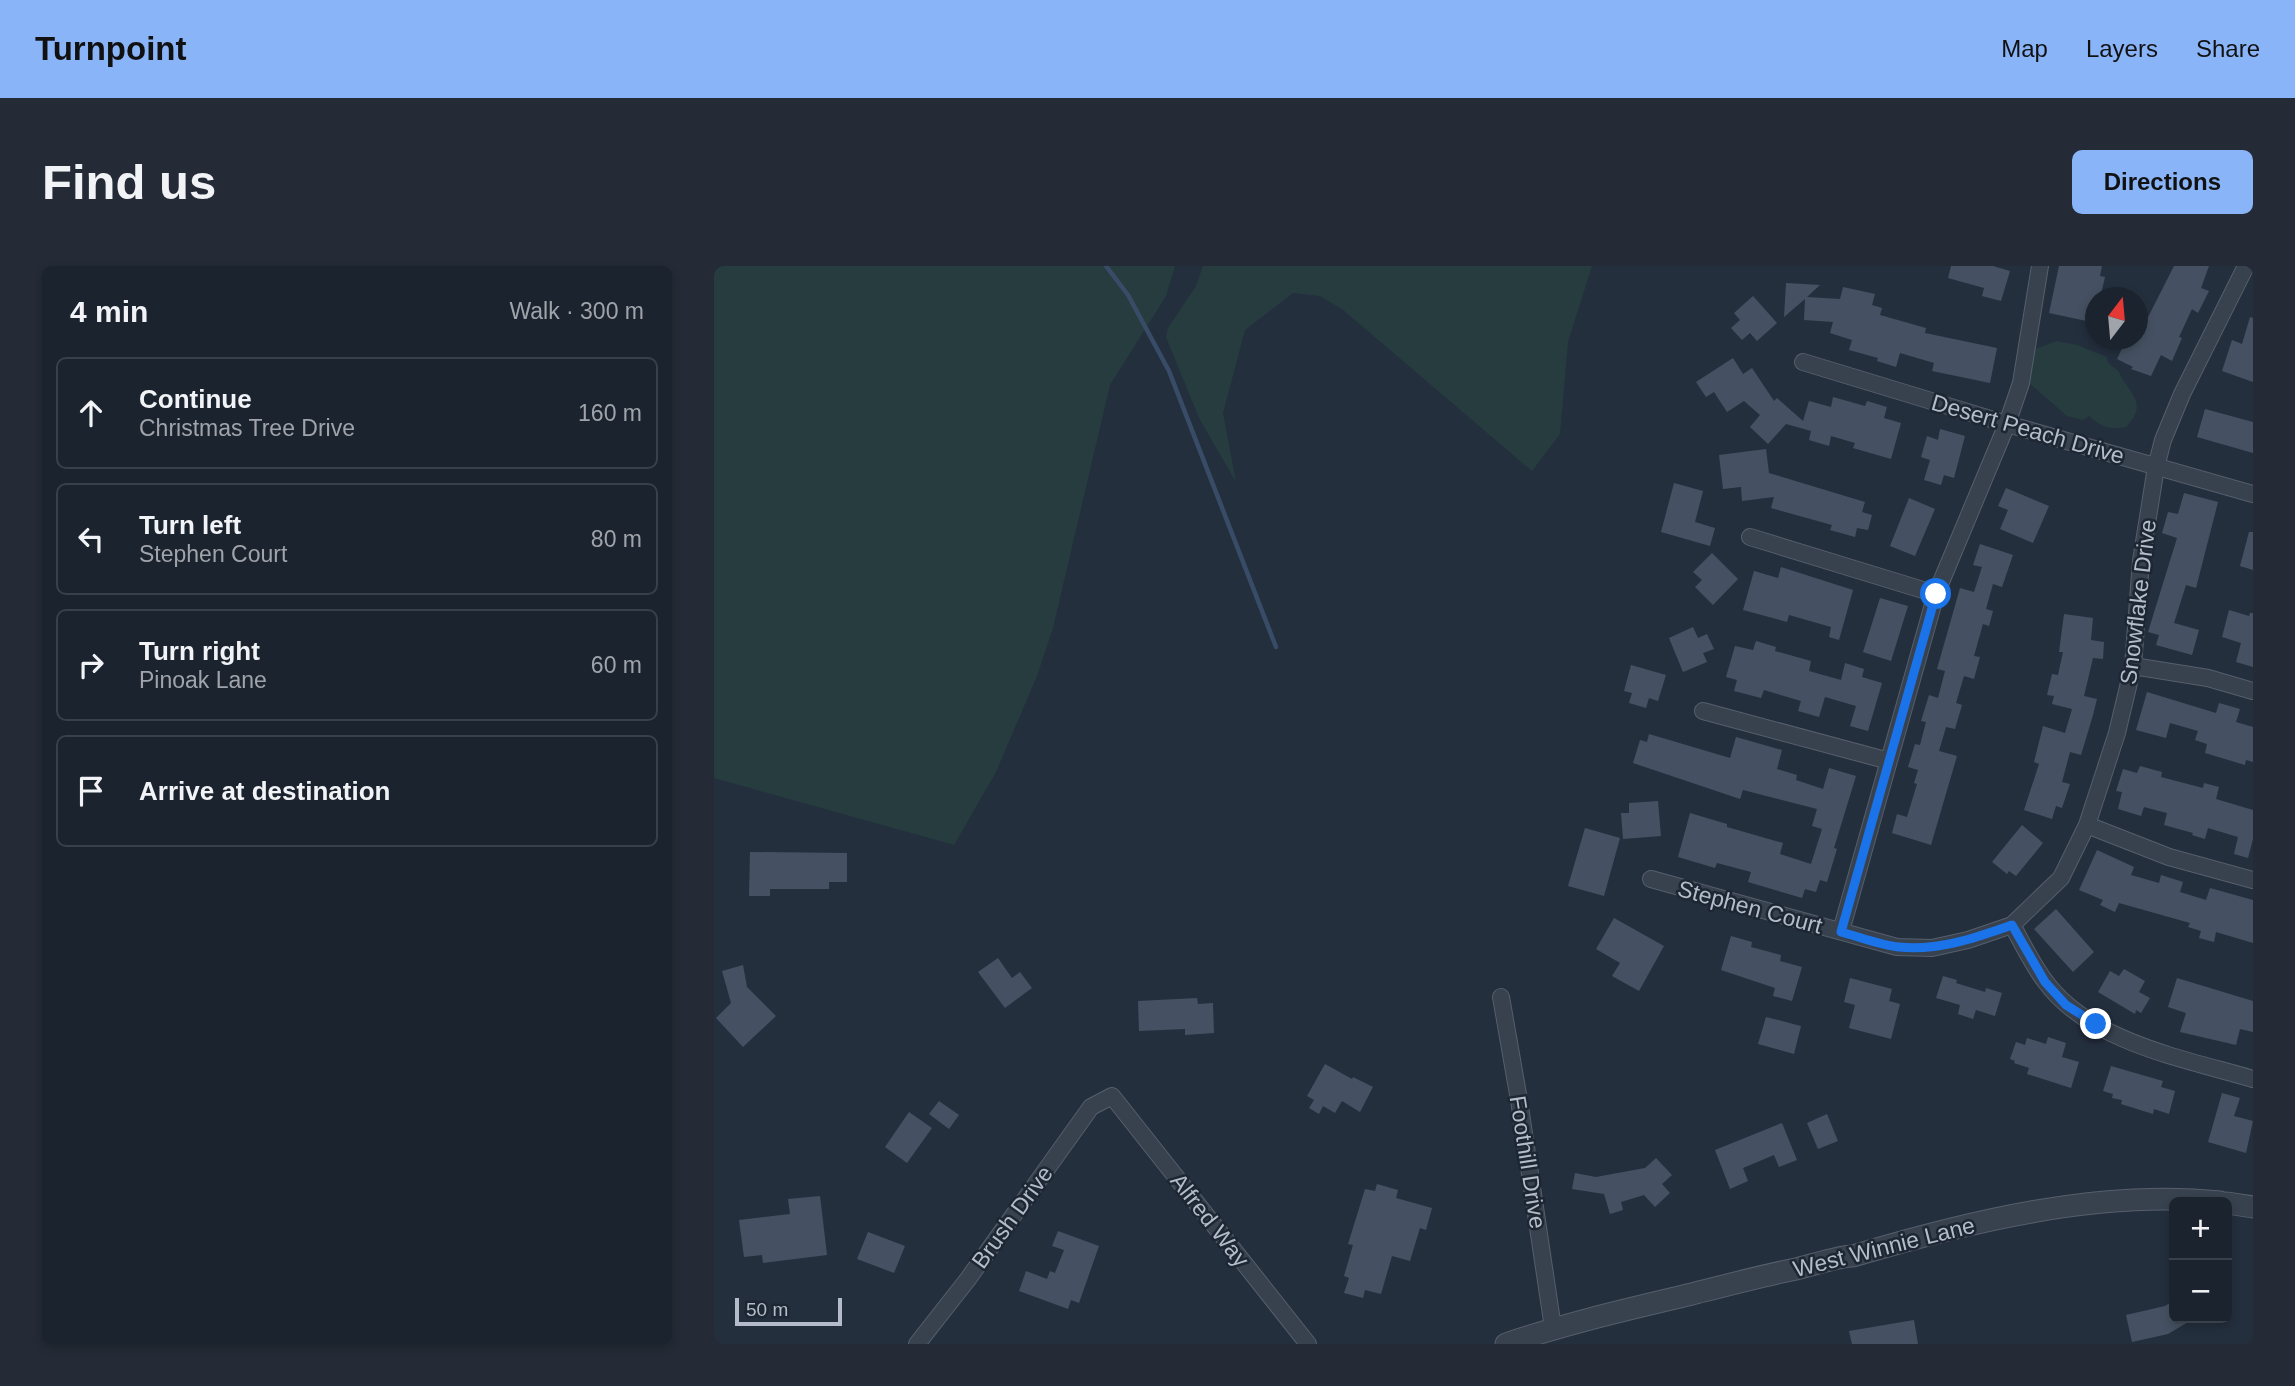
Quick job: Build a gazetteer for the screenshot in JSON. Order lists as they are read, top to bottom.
{
  "streets": {
    "street": [
      "Desert Peach Drive",
      "Snowflake Drive",
      "Stephen Court",
      "Foothill Drive",
      "Brush Drive",
      "Alfred Way",
      "West Winnie Lane"
    ]
  },
  "crossings": [
    ["Desert Peach Drive", "Snowflake Drive"],
    ["Snowflake Drive", "Stephen Court"],
    ["Foothill Drive", "West Winnie Lane"],
    ["Brush Drive", "Alfred Way"]
  ],
  "scale_bar": "50 m",
  "north": "top",
  "page": {
    "header": "Turnpoint",
    "nav": ["Map", "Layers", "Share"],
    "buttons": "Directions",
    "title": "Find us",
    "heading": ["4 min", "Walk · 300 m"],
    "list": [
      ["Continue", "Christmas Tree Drive", "160 m"],
      ["Turn left", "Stephen Court", "80 m"],
      ["Turn right", "Pinoak Lane", "60 m"],
      "Arrive at destination"
    ],
    "map_buttons": ["+", "−"],
    "scale": "50 m"
  }
}
